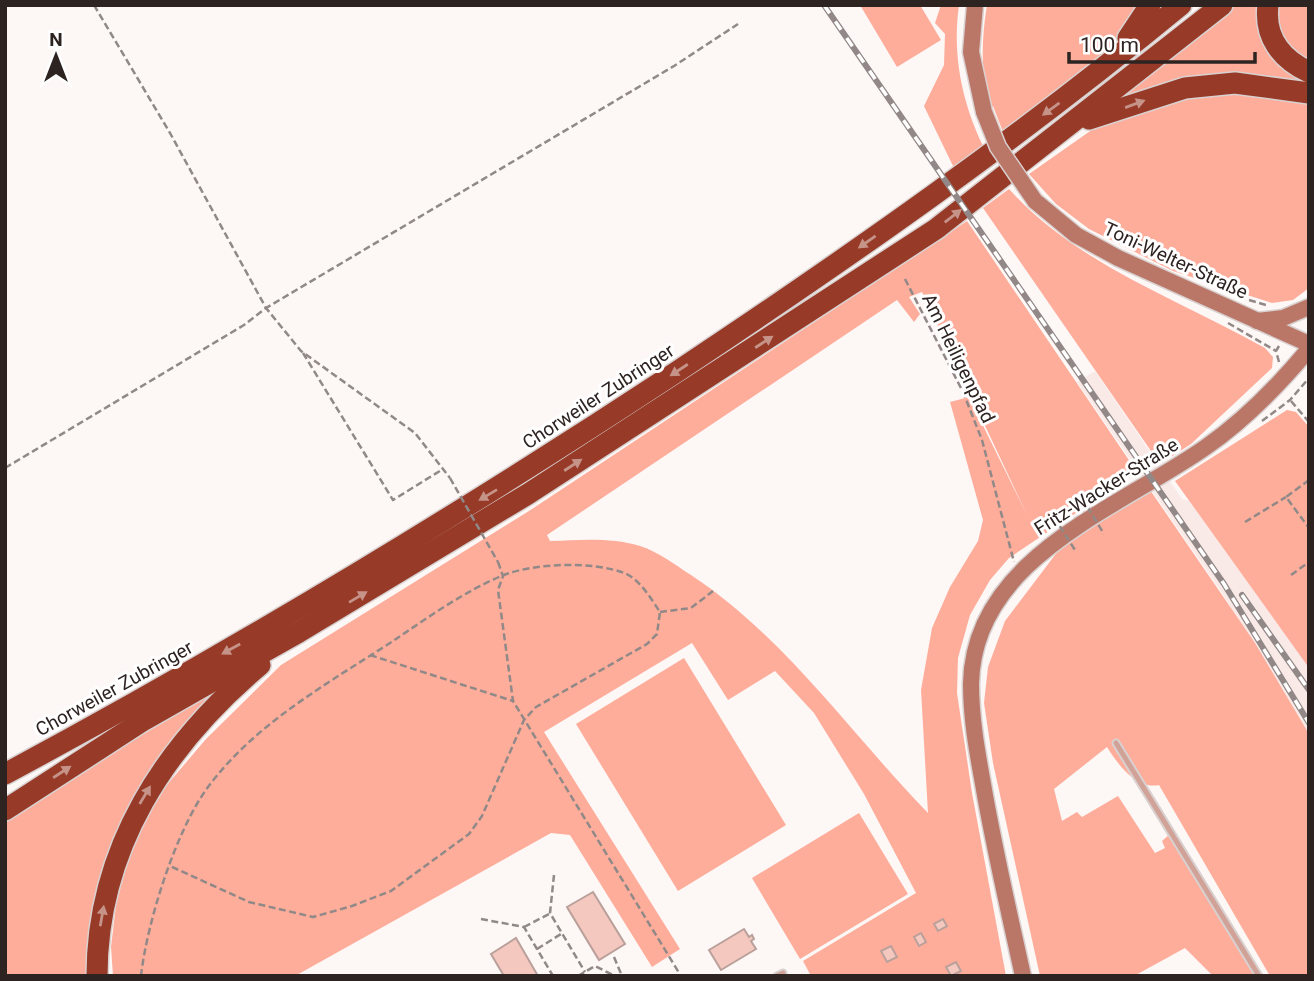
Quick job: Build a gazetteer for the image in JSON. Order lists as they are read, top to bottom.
{
  "streets": {
    "highway": ["Chorweiler Zubringer"],
    "street": ["Toni-Welter-Straße", "Fritz-Wacker-Straße"],
    "path": ["Am Heiligenpfad"]
  },
  "crossings": [
    ["Toni-Welter-Straße", "Fritz-Wacker-Straße"]
  ],
  "scale_bar": "100 m",
  "north": "top"
}
